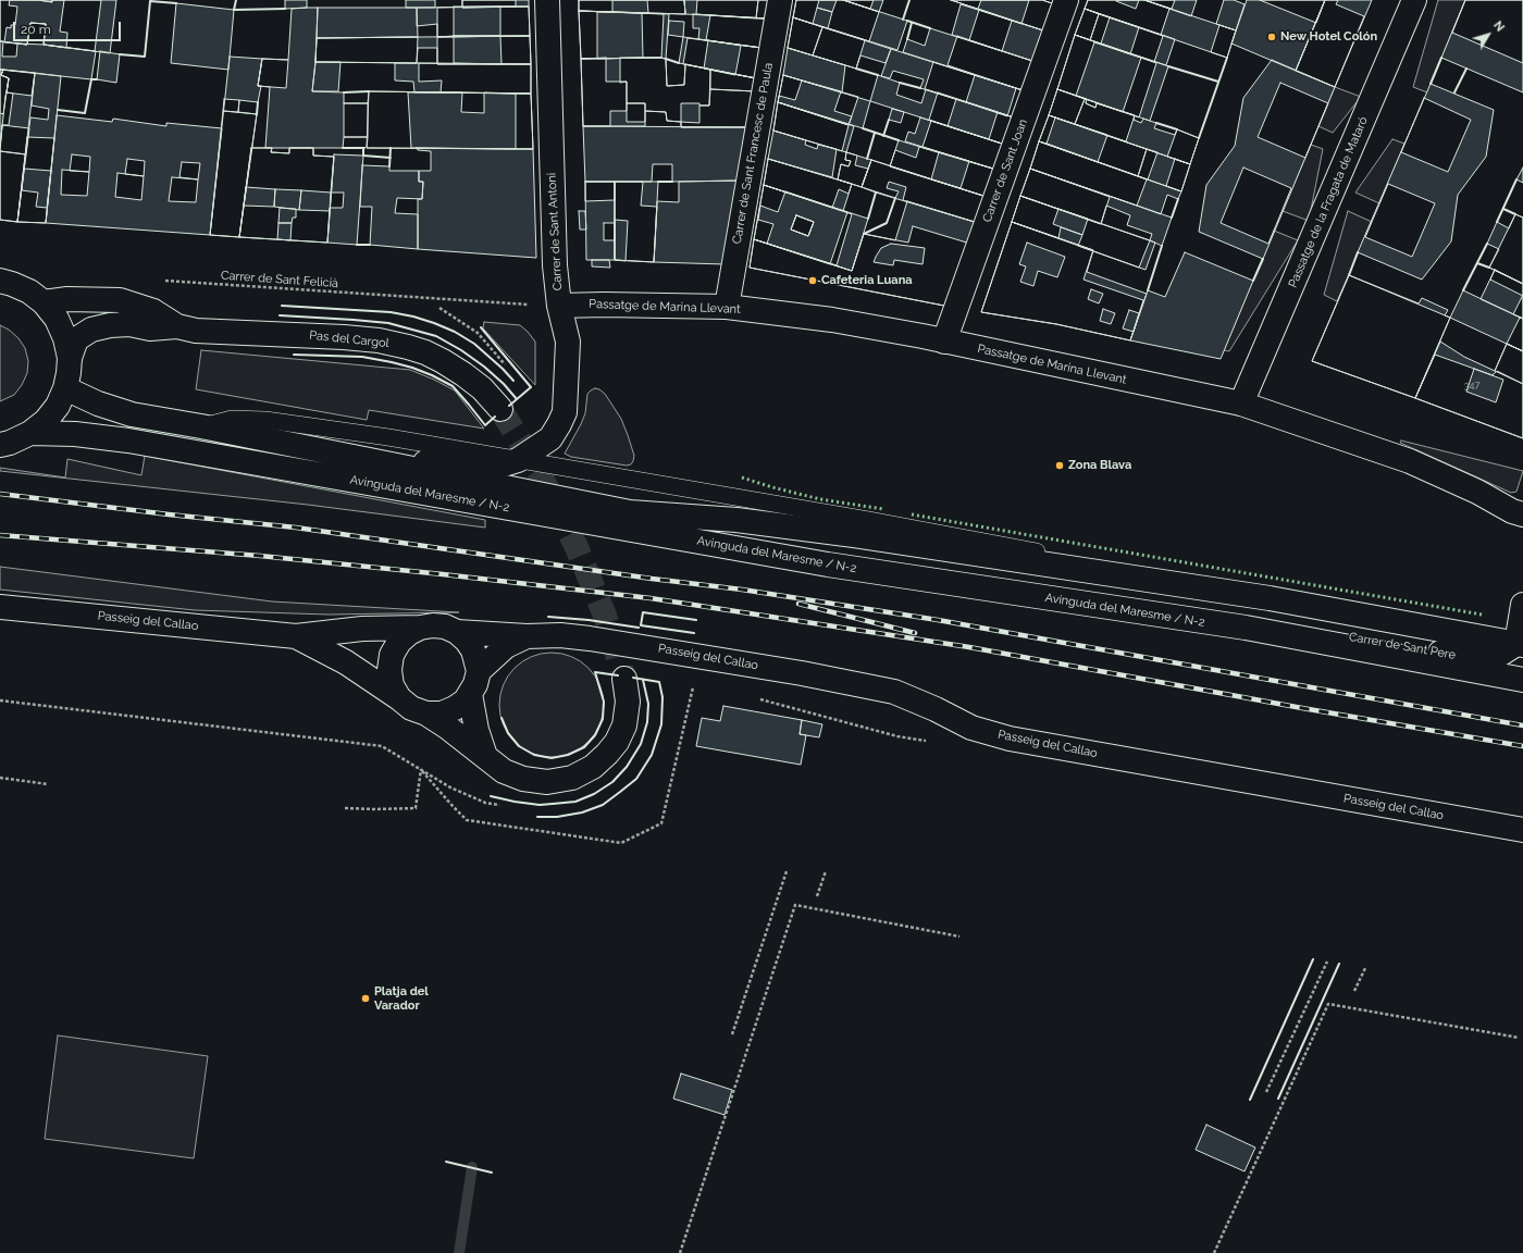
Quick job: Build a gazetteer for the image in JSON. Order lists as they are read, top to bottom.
{
  "streets": {
    "street": [
      "Carrer de Sant Francesc de Paula",
      "Carrer de Sant Joan",
      "Passatge de la Fragata de Mataró",
      "Carrer de Sant Antoni",
      "Passatge de Marina Llevant",
      "Pas del Cargol",
      "Avinguda del Maresme / N-2",
      "Passeig del Callao",
      "Carrer de Sant Pere"
    ],
    "path": ["Carrer de Sant Felicià"]
  },
  "crossings": [
    ["Carrer de Sant Francesc de Paula", "Passatge de Marina Llevant"],
    ["Carrer de Sant Joan", "Passatge de Marina Llevant"],
    ["Passatge de la Fragata de Mataró", "Passatge de Marina Llevant"],
    ["Carrer de Sant Antoni", "Carrer de Sant Felicià"],
    ["Carrer de Sant Antoni", "Passatge de Marina Llevant"],
    ["Carrer de Sant Antoni", "Avinguda del Maresme / N-2"],
    ["Carrer de Sant Felicià", "Passatge de Marina Llevant"],
    ["Avinguda del Maresme / N-2", "Carrer de Sant Pere"]
  ],
  "places": [
    "New Hotel Colón",
    "Cafeteria Luana",
    "Zona Blava",
    "Platja del Varador"
  ],
  "house_numbers": ["347"],
  "scale_bar": "20 m",
  "north": "top right"
}
